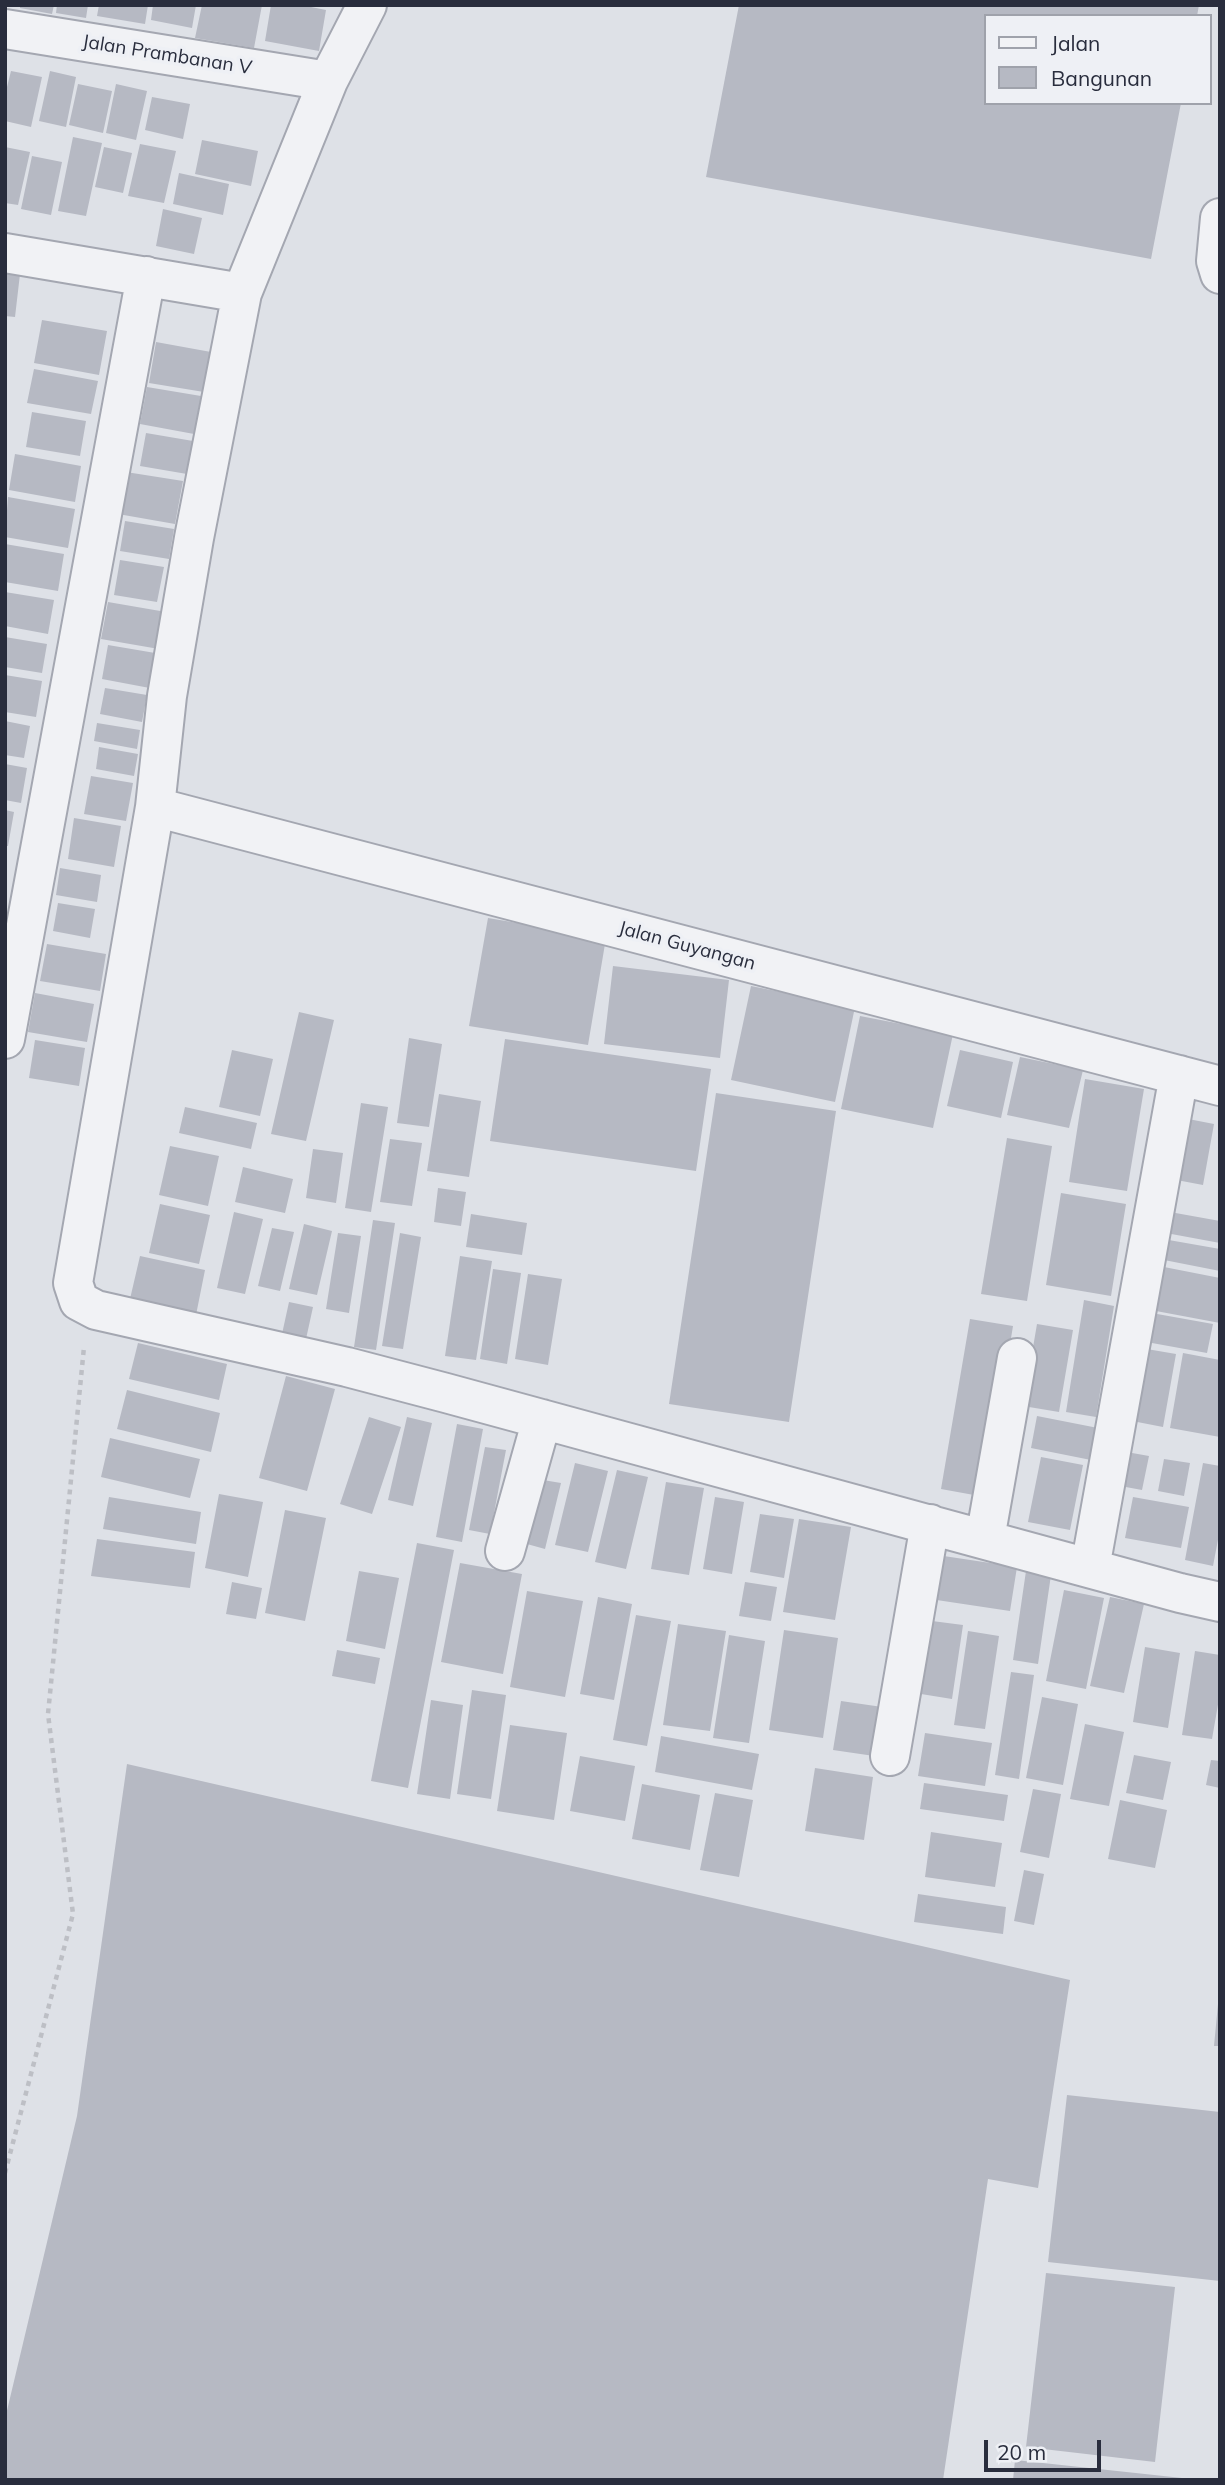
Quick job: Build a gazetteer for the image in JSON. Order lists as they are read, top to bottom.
{
  "streets": {
    "street": ["Jalan Prambanan V", "Jalan Guyangan"]
  },
  "legend": ["Jalan", "Bangunan"],
  "scale_bar": "20 m"
}
